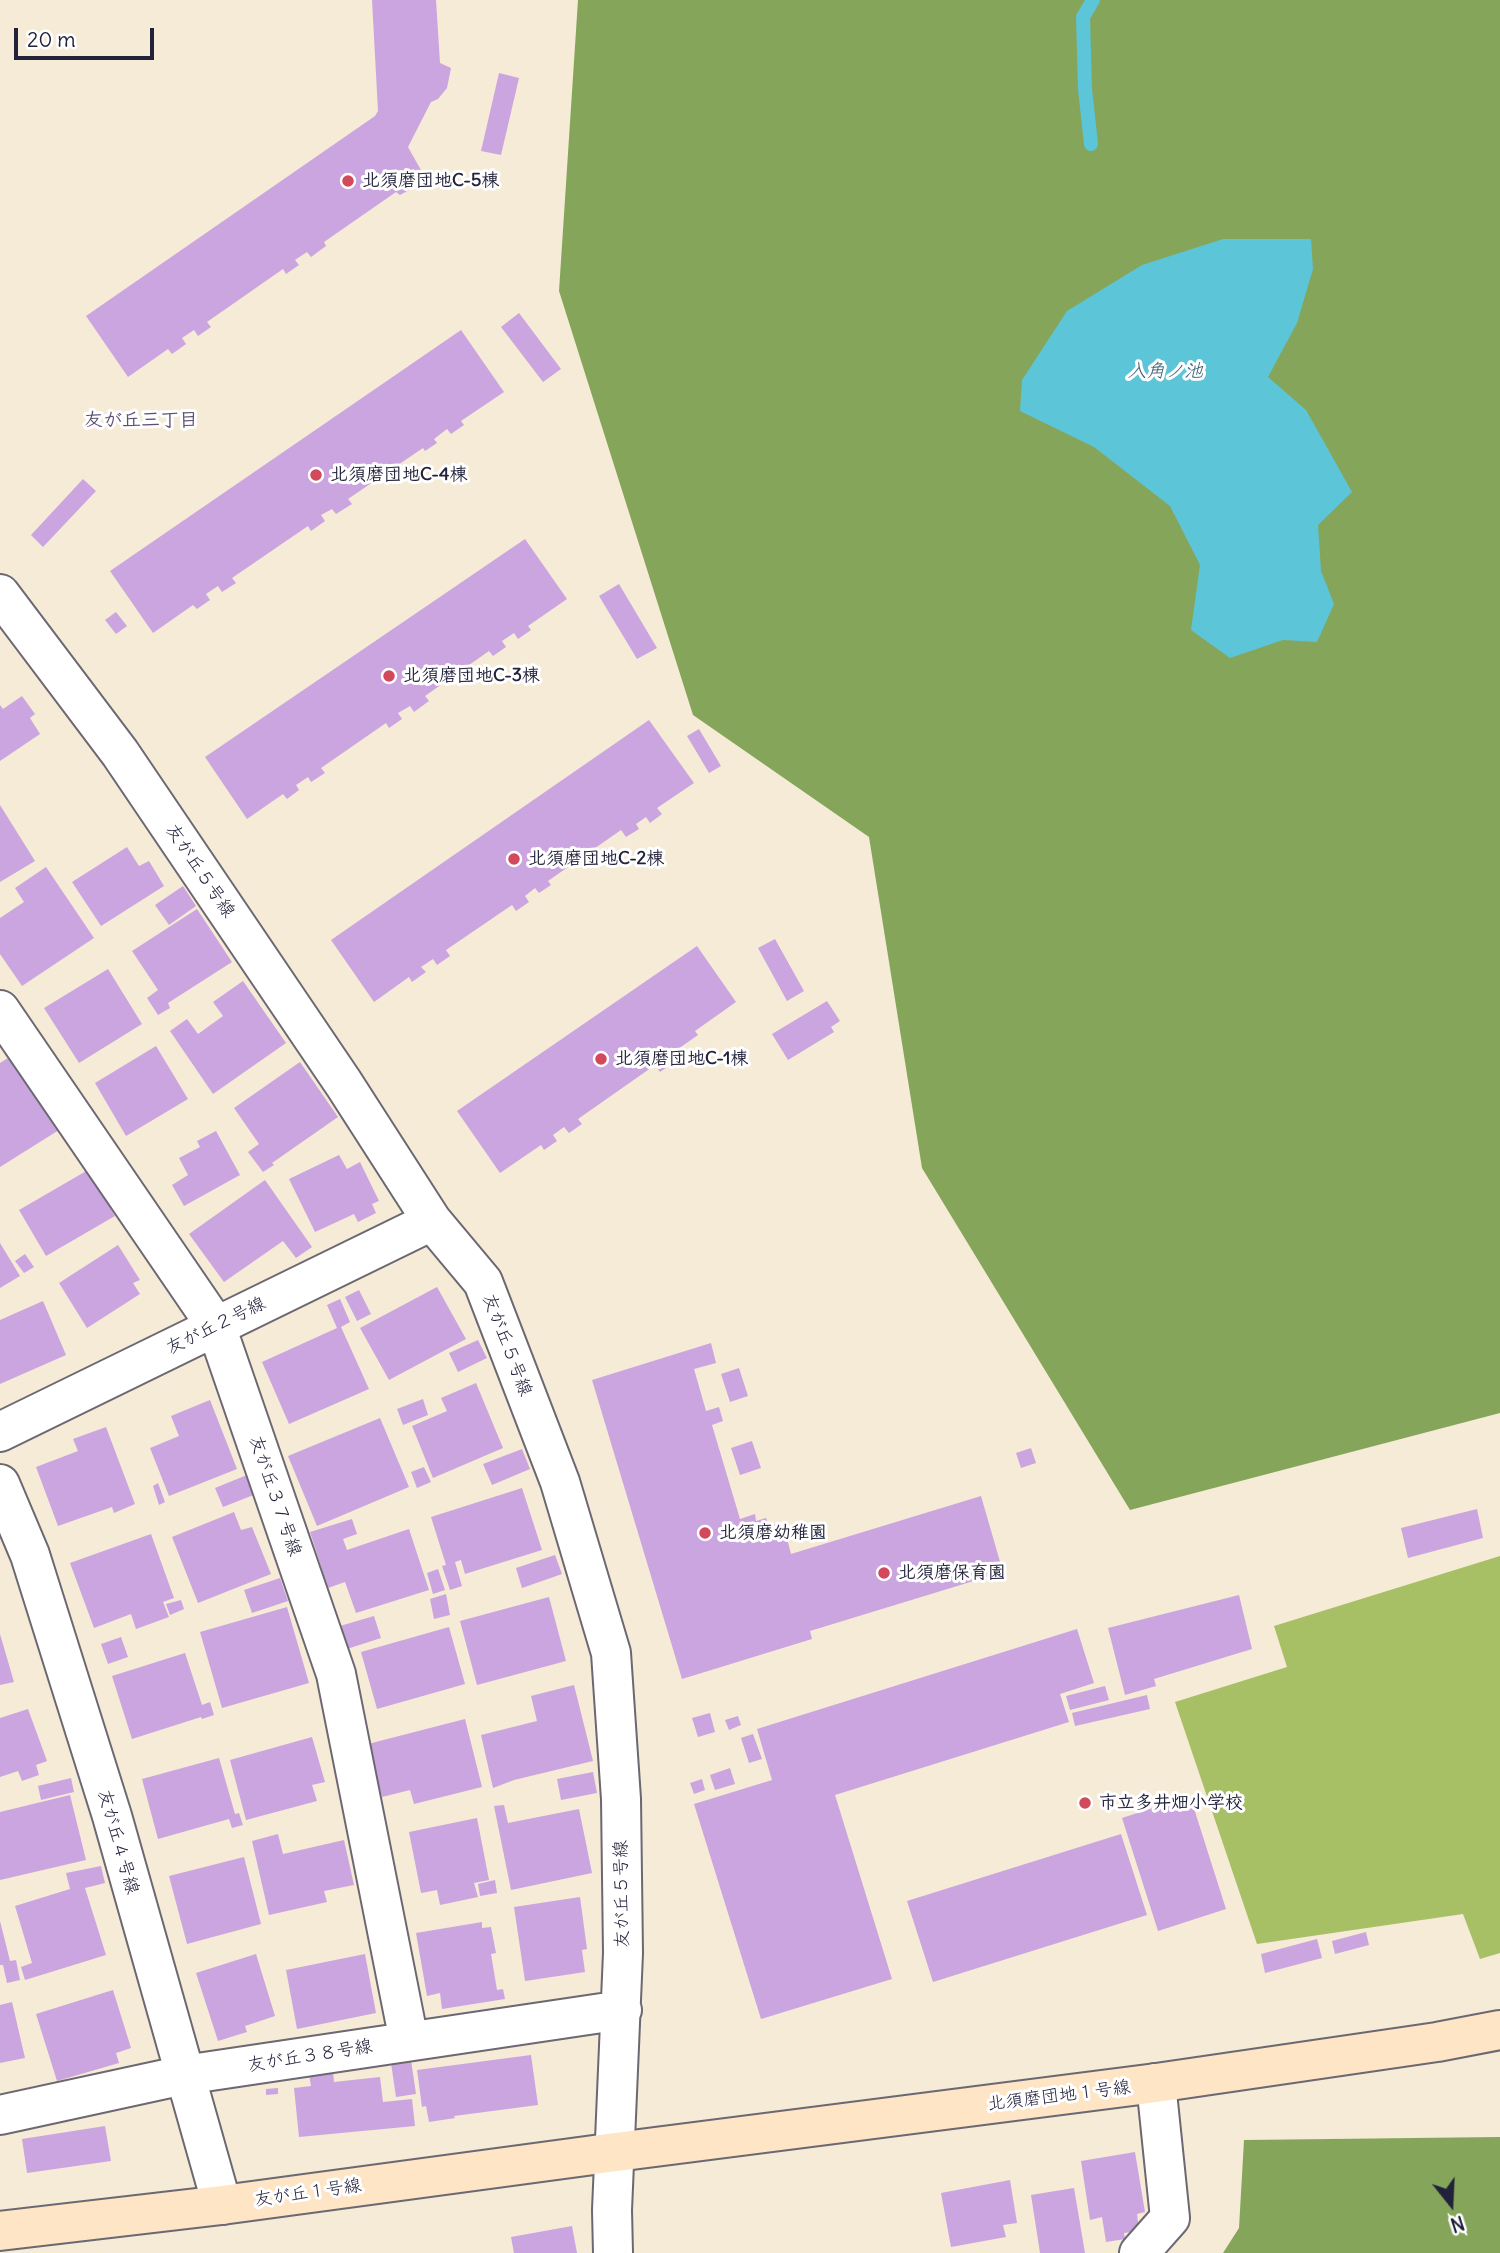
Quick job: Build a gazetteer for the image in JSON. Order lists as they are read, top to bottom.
{
  "streets": {
    "street": [
      "友が丘５号線",
      "友が丘２号線",
      "友が丘３７号線",
      "友が丘４号線",
      "友が丘３８号線",
      "北須磨団地１号線",
      "友が丘１号線"
    ]
  },
  "crossings": [
    ["友が丘５号線", "友が丘２号線"],
    ["友が丘５号線", "友が丘３８号線"],
    ["友が丘５号線", "北須磨団地１号線"],
    ["友が丘５号線", "友が丘１号線"],
    ["友が丘２号線", "友が丘３７号線"],
    ["友が丘３７号線", "友が丘３８号線"],
    ["友が丘４号線", "友が丘３８号線"],
    ["友が丘４号線", "友が丘１号線"],
    ["北須磨団地１号線", "友が丘１号線"]
  ],
  "districts": ["友が丘三丁目"],
  "water": ["入角ノ池"],
  "places": [
    "北須磨団地C-5棟",
    "北須磨団地C-4棟",
    "北須磨団地C-3棟",
    "北須磨団地C-2棟",
    "北須磨団地C-1棟",
    "北須磨幼稚園",
    "北須磨保育園",
    "市立多井畑小学校"
  ],
  "scale_bar": "20 m",
  "north": "bottom"
}
